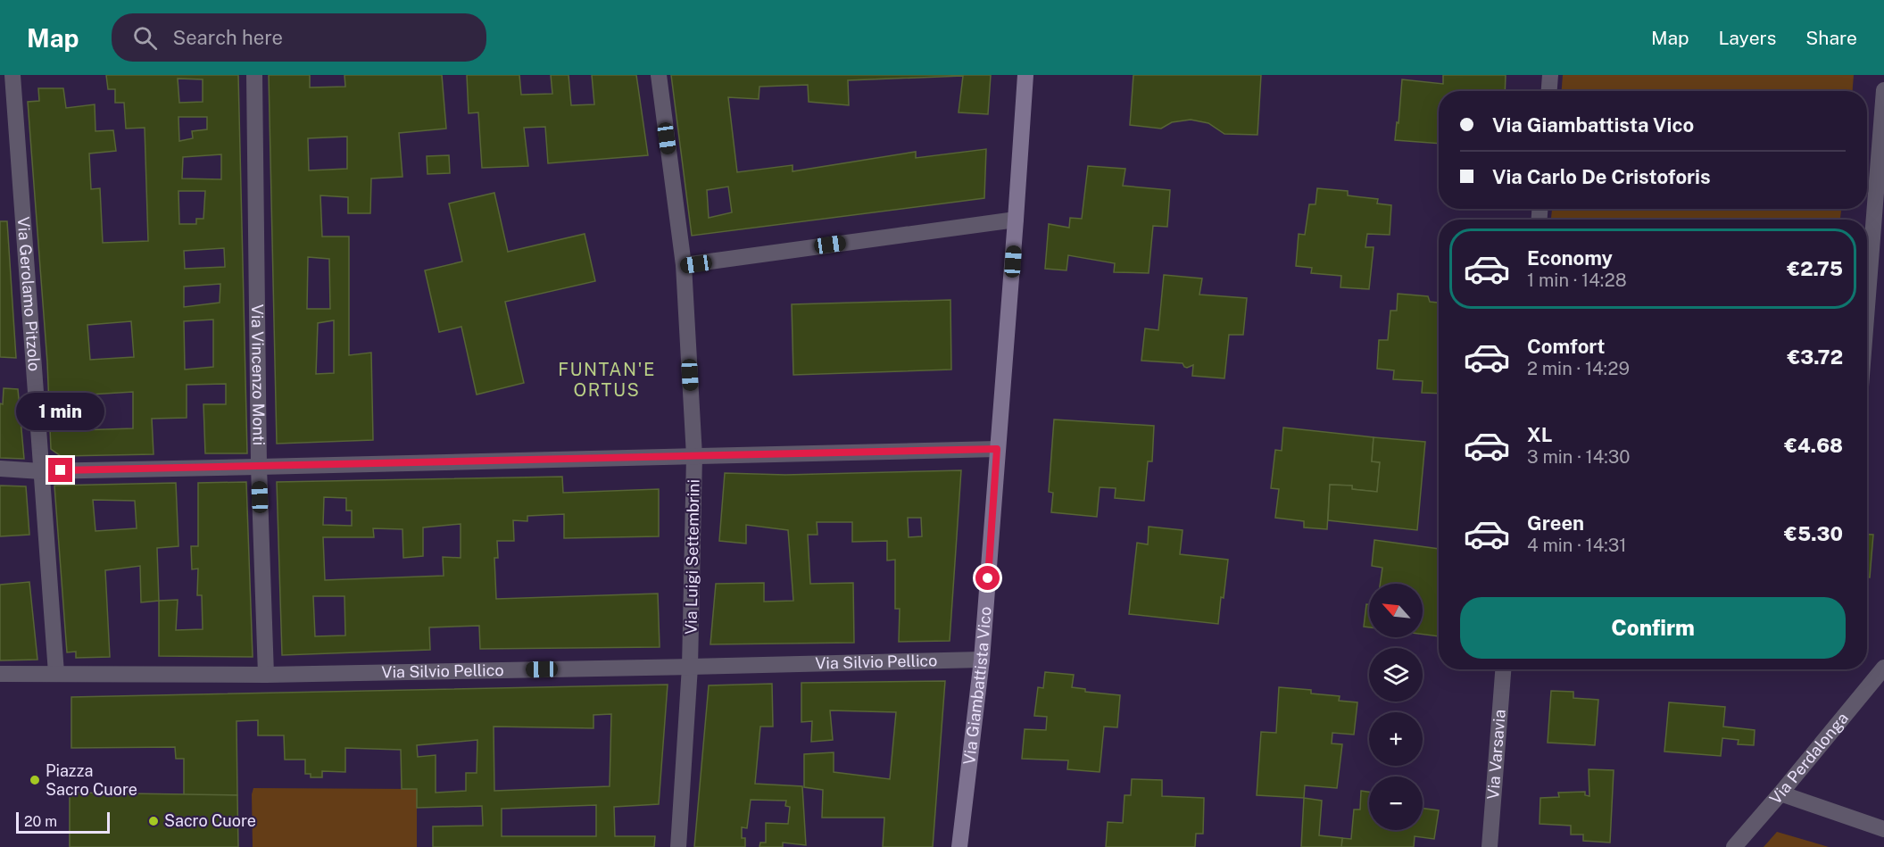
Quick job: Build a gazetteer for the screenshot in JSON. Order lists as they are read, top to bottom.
{
  "streets": {
    "street": [
      "Via Gerolamo Pitzolo",
      "Via Vincenzo Monti",
      "Via Luigi Settembrini",
      "Via Silvio Pellico",
      "Via Giambattista Vico",
      "Via Varsavia",
      "Via Perdalonga"
    ]
  },
  "crossings": [
    ["Via Gerolamo Pitzolo", "Via Silvio Pellico"],
    ["Via Vincenzo Monti", "Via Silvio Pellico"],
    ["Via Luigi Settembrini", "Via Silvio Pellico"],
    ["Via Silvio Pellico", "Via Giambattista Vico"]
  ],
  "districts": ["FUNTAN'E ORTUS"],
  "places": ["Piazza Sacro Cuore", "Sacro Cuore"],
  "scale_bar": "20 m",
  "north": "top left",
  "page": {
    "header": "Map",
    "search": "Search here",
    "nav": ["Map", "Layers", "Share"],
    "banner": ["Via Giambattista Vico", "Via Carlo De Cristoforis"],
    "list": [
      {
        "name": "Economy",
        "note": "1 min · 14:28",
        "value": "€2.75"
      },
      {
        "name": "Comfort",
        "note": "2 min · 14:29",
        "value": "€3.72"
      },
      {
        "name": "XL",
        "note": "3 min · 14:30",
        "value": "€4.68"
      },
      {
        "name": "Green",
        "note": "4 min · 14:31",
        "value": "€5.30"
      }
    ],
    "bubble": "1 min",
    "map_buttons": ["+", "−"],
    "buttons": "Confirm",
    "scale": "20 m"
  }
}
